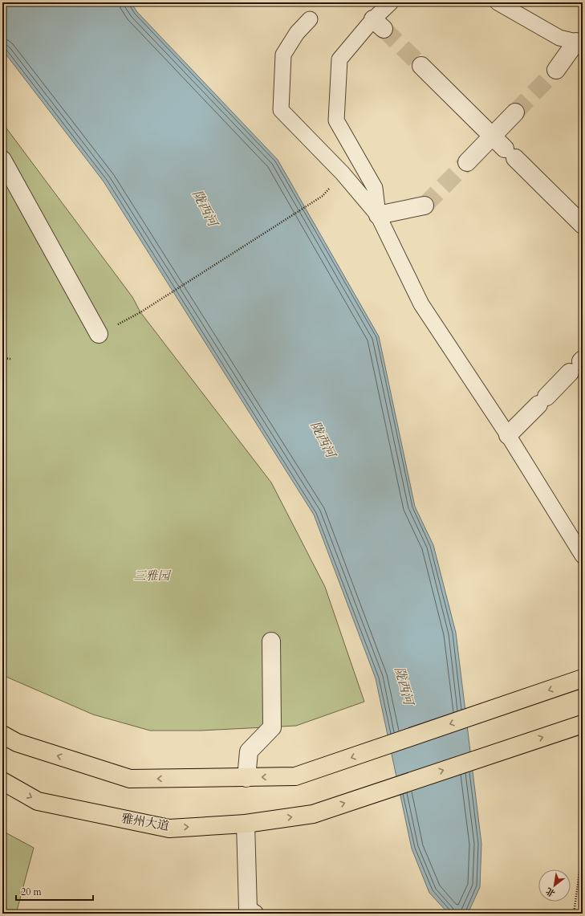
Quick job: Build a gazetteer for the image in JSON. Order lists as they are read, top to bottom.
{
  "streets": {
    "main road": ["雅州大道"]
  },
  "water": ["陇西河"],
  "parks": ["三雅园"],
  "scale_bar": "20 m",
  "north": "bottom left"
}
